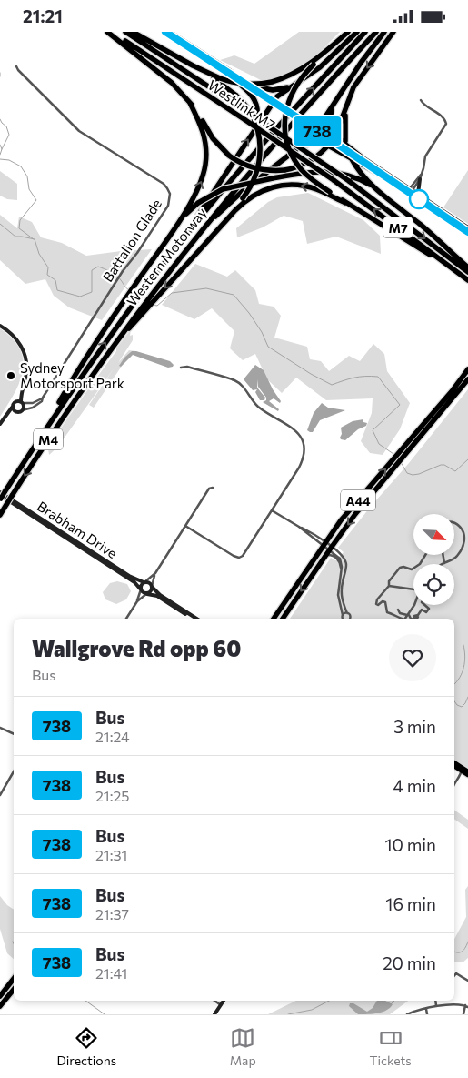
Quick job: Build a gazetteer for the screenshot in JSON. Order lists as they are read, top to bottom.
{
  "streets": {
    "highway": [
      "Westlink M7",
      "M7",
      "Western Motorway",
      "M4",
      "A44"
    ],
    "main road": ["Brabham Drive"],
    "street": ["Battalion Glade"]
  },
  "crossings": [
    ["Western Motorway", "Brabham Drive"]
  ],
  "places": ["Sydney Motorsport Park"],
  "lines": ["bus line 738"],
  "north": "bottom right",
  "page": {
    "status": "21:21",
    "on_map": "738",
    "heading": ["Wallgrove Rd opp 60", "Bus"],
    "list": [
      {
        "mark": "738",
        "name": "Bus",
        "note": "21:24",
        "value": "3 min"
      },
      {
        "mark": "738",
        "name": "Bus",
        "note": "21:25",
        "value": "4 min"
      },
      {
        "mark": "738",
        "name": "Bus",
        "note": "21:31",
        "value": "10 min"
      },
      {
        "mark": "738",
        "name": "Bus",
        "note": "21:37",
        "value": "16 min"
      },
      {
        "mark": "738",
        "name": "Bus",
        "note": "21:41",
        "value": "20 min"
      }
    ],
    "tabs": ["Directions", "Map", "Tickets"]
  }
}
